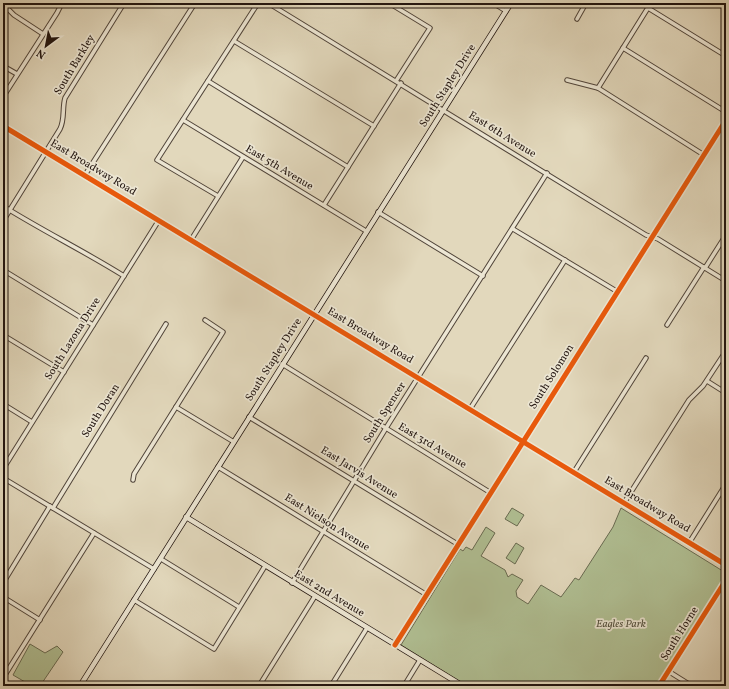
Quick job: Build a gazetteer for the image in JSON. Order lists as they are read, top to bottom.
{
  "streets": {
    "main road": [
      "South Stapley Drive",
      "East Broadway Road",
      "South Solomon",
      "East 2nd Avenue",
      "South Horne"
    ],
    "street": [
      "South Barkley",
      "East 6th Avenue",
      "East 5th Avenue",
      "South Lazona Drive",
      "South Doran",
      "South Spencer",
      "East 3rd Avenue",
      "East Jarvis Avenue",
      "East Nielson Avenue"
    ]
  },
  "crossings": [
    ["South Barkley", "East Broadway Road"],
    ["South Stapley Drive", "East 6th Avenue"],
    ["South Stapley Drive", "East Broadway Road"],
    ["South Stapley Drive", "East 5th Avenue"],
    ["South Stapley Drive", "East 3rd Avenue"],
    ["South Stapley Drive", "East Jarvis Avenue"],
    ["South Stapley Drive", "East Nielson Avenue"],
    ["South Stapley Drive", "East 2nd Avenue"],
    ["East 6th Avenue", "South Solomon"],
    ["East 6th Avenue", "South Spencer"],
    ["East Broadway Road", "South Lazona Drive"],
    ["East Broadway Road", "South Solomon"],
    ["East Broadway Road", "South Spencer"],
    ["South Solomon", "East 3rd Avenue"],
    ["South Solomon", "East Jarvis Avenue"],
    ["South Solomon", "East Nielson Avenue"],
    ["South Solomon", "East 2nd Avenue"],
    ["South Spencer", "East 3rd Avenue"],
    ["South Spencer", "East Jarvis Avenue"],
    ["South Spencer", "East Nielson Avenue"],
    ["South Spencer", "East 2nd Avenue"]
  ],
  "parks": ["Eagles Park"],
  "north": "bottom left"
}
